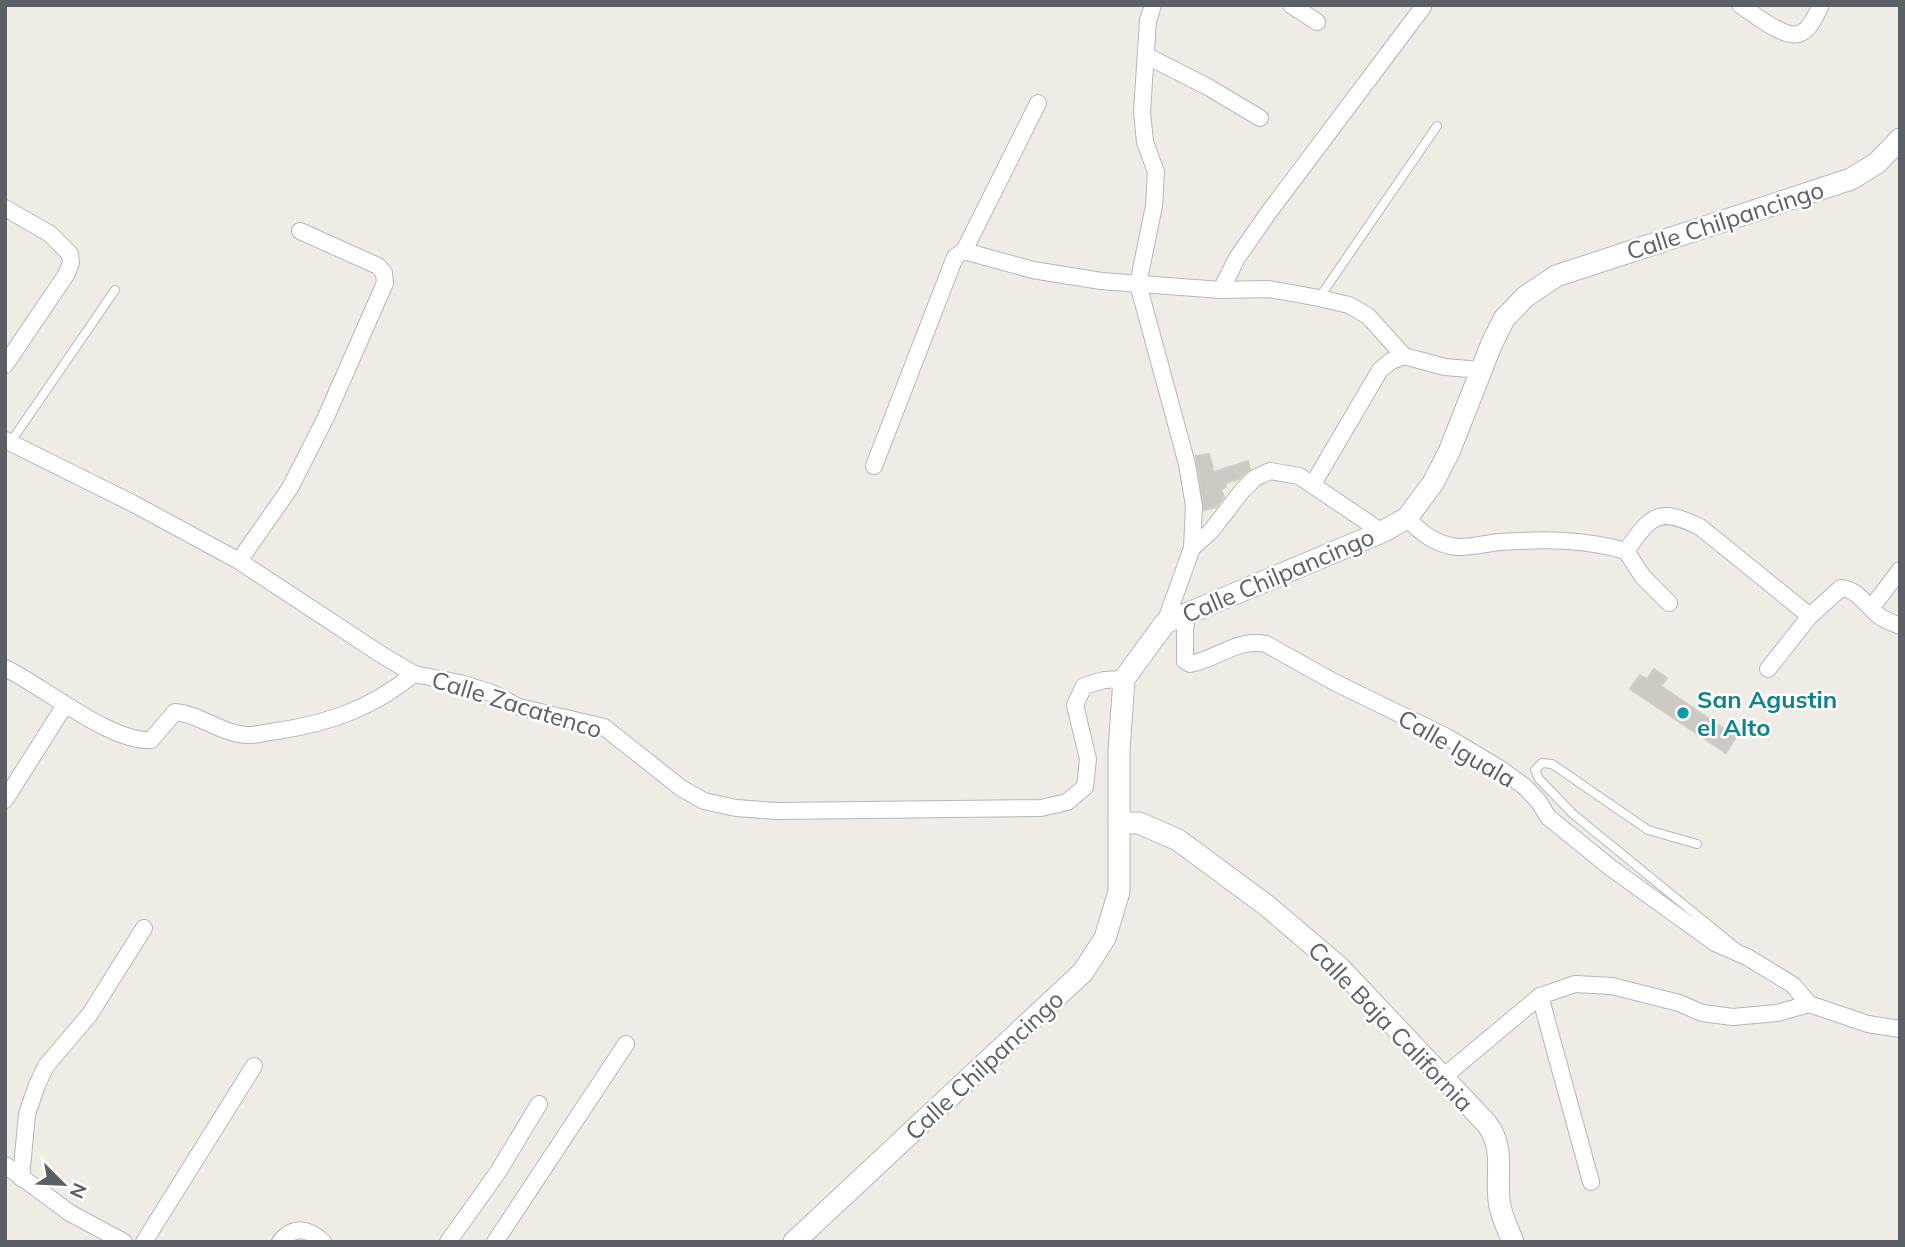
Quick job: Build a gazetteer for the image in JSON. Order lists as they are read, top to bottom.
{
  "streets": {
    "street": [
      "Calle Chilpancingo",
      "Calle Zacatenco",
      "Calle Iguala",
      "Calle Baja California"
    ]
  },
  "crossings": [
    ["Calle Chilpancingo", "Calle Zacatenco"],
    ["Calle Chilpancingo", "Calle Iguala"],
    ["Calle Chilpancingo", "Calle Baja California"]
  ],
  "places": ["San Agustin el Alto"],
  "north": "bottom right"
}
